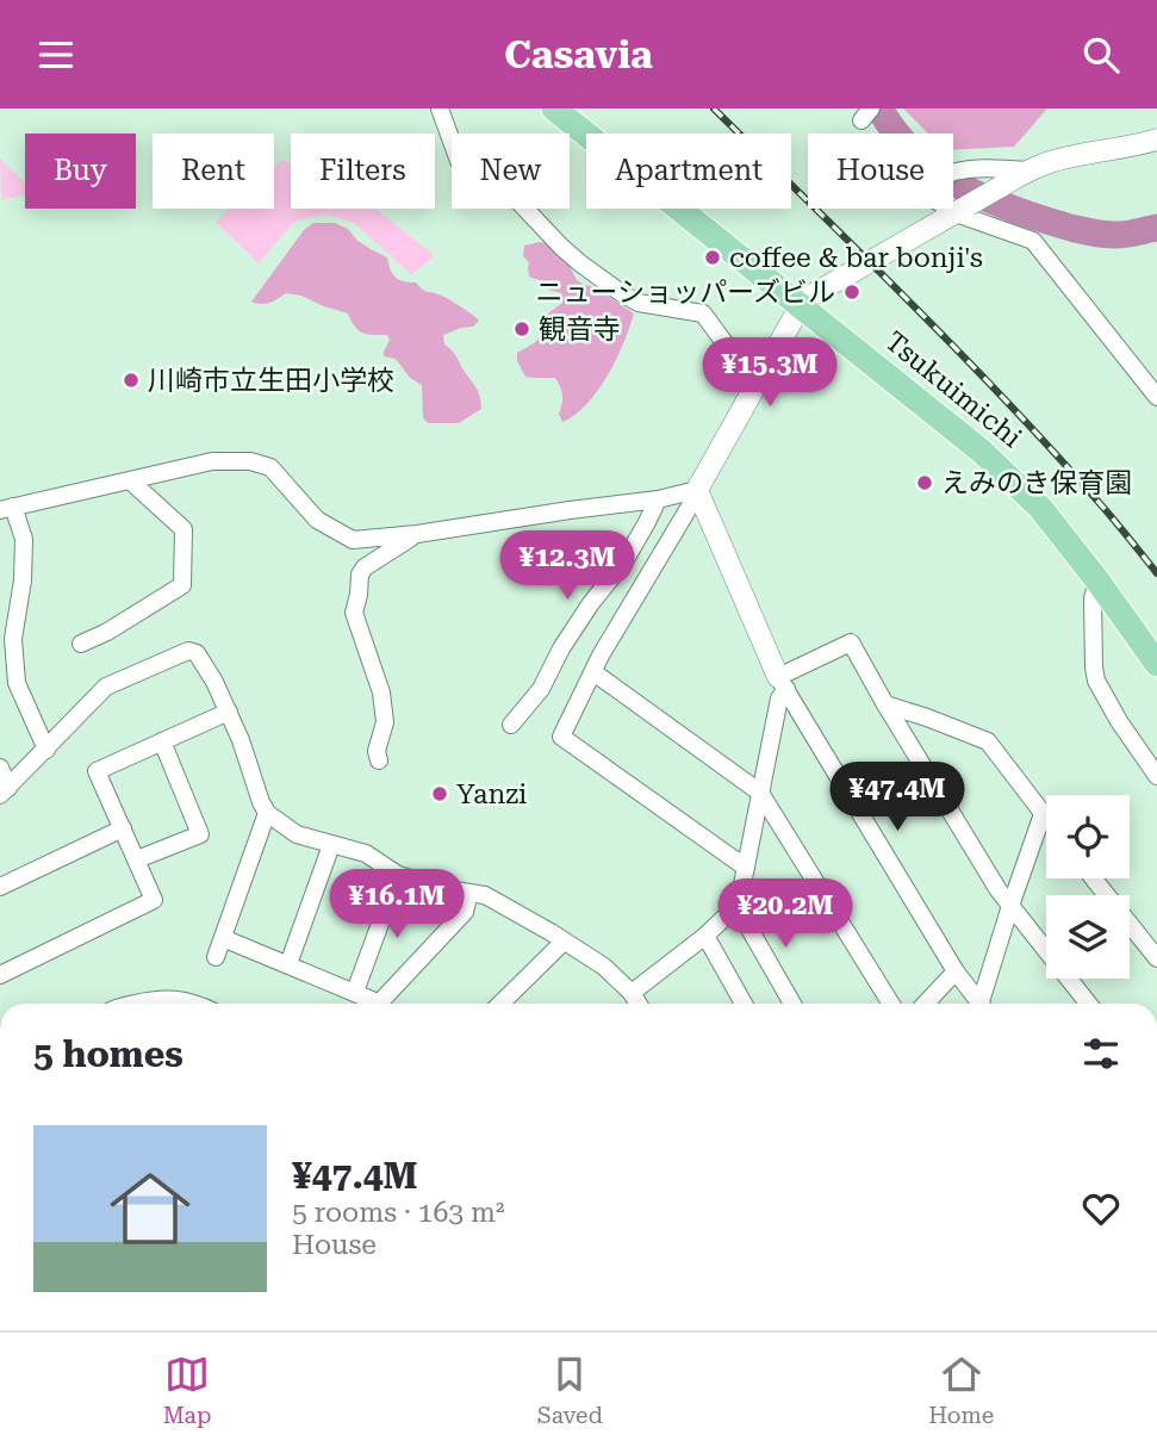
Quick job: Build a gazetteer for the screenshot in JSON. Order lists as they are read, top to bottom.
{
  "streets": {
    "main road": ["Tsukuimichi"]
  },
  "places": [
    "coffee & bar bonji's",
    "ニューショッパーズビル",
    "観音寺",
    "川崎市立生田小学校",
    "えみのき保育園",
    "Yanzi"
  ],
  "page": {
    "header": "Casavia",
    "chip": [
      "Buy",
      "Rent",
      "Filters",
      "New",
      "Apartment",
      "House"
    ],
    "price": [
      "¥15.3M",
      "¥12.3M",
      "¥47.4M",
      "¥16.1M",
      "¥20.2M"
    ],
    "heading": "5 homes",
    "list": [
      {
        "name": "¥47.4M",
        "note": "5 rooms · 163 m² · House"
      }
    ],
    "tabs": ["Map", "Saved", "Home"]
  }
}
